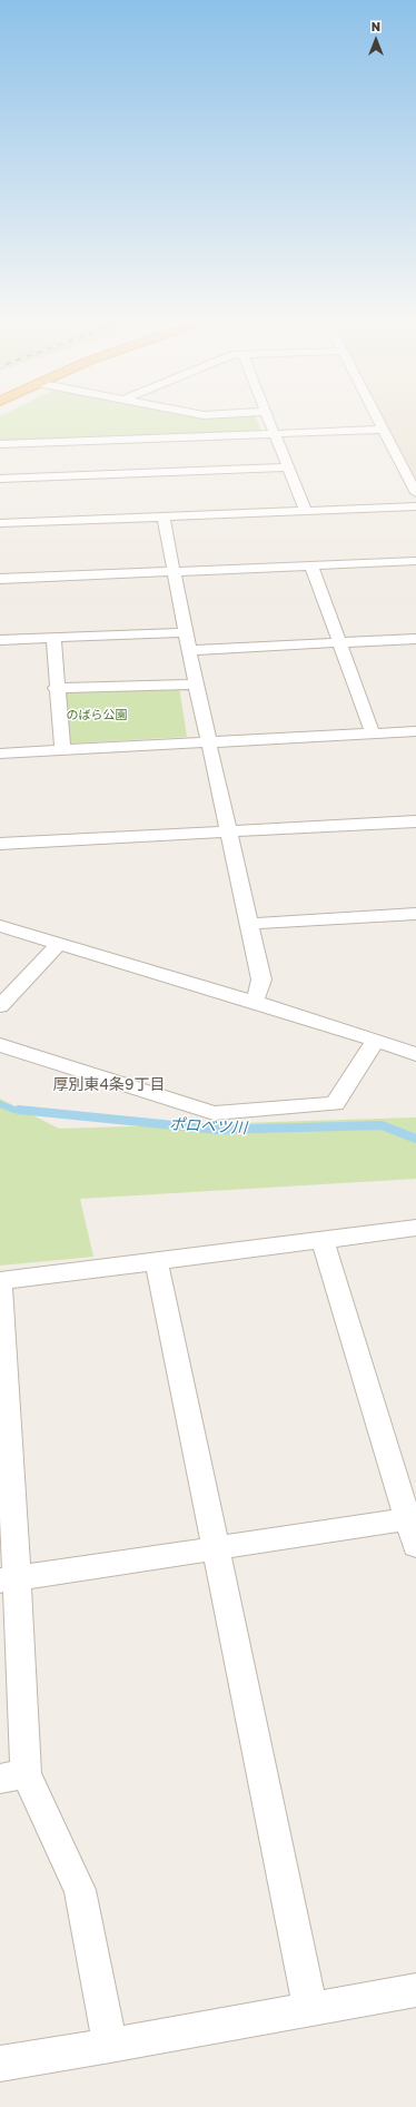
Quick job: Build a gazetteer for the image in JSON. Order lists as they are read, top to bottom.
{
  "districts": ["厚別東4条9丁目"],
  "water": ["ポロベツ川"],
  "parks": ["のばら公園"],
  "north": "top"
}
